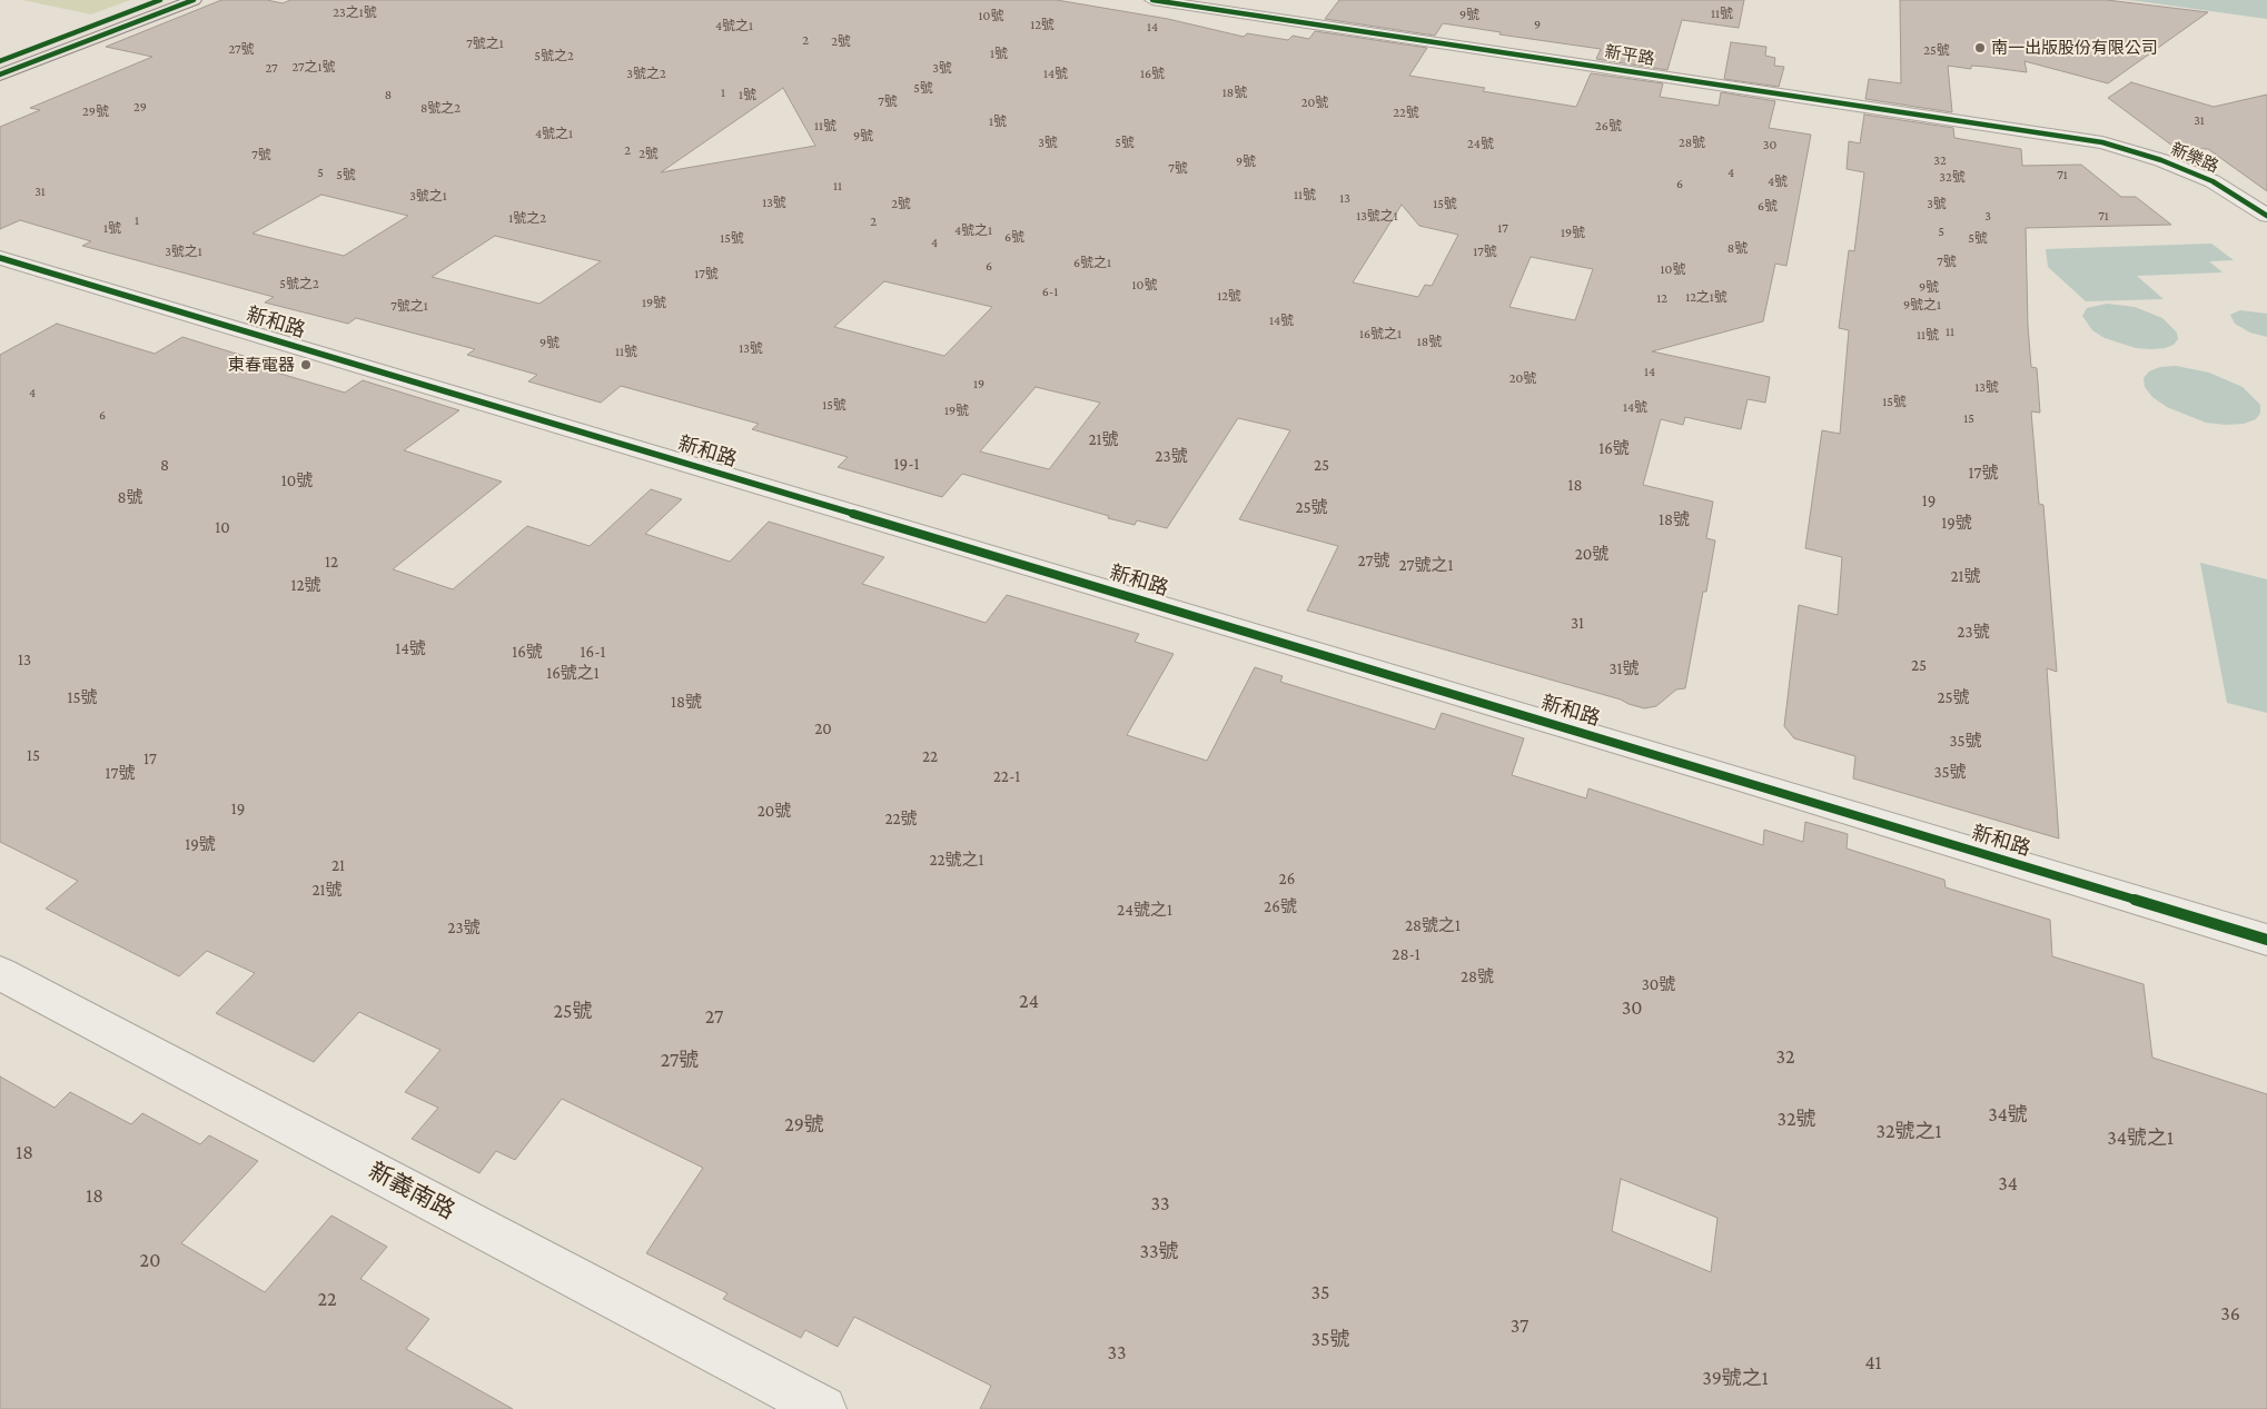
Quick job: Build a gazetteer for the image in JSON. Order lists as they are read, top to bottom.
{
  "streets": {
    "street": [
      "新平路",
      "新樂路",
      "新和路",
      "新義南路"
    ]
  },
  "crossings": [
    ["新平路", "新樂路"]
  ],
  "places": ["南一出版股份有限公司", "東春電器"],
  "house_numbers": [
    "23之1號",
    "11號",
    "9號",
    "10號",
    "12號",
    "9",
    "4號之1",
    "14",
    "2",
    "2號",
    "7號之1",
    "27號",
    "25號",
    "1號",
    "5號之2",
    "27之1號",
    "27",
    "3號",
    "3號之2",
    "14號",
    "16號",
    "5號",
    "1",
    "18號",
    "8",
    "1號",
    "7號",
    "20號",
    "29",
    "8號之2",
    "29號",
    "22號",
    "31",
    "1號",
    "11號",
    "26號",
    "4號之1",
    "9號",
    "3號",
    "5號",
    "28號",
    "24號",
    "30",
    "2",
    "2號",
    "7號",
    "32",
    "9號",
    "7號",
    "5",
    "4",
    "5號",
    "71",
    "32號",
    "4號",
    "6",
    "11",
    "31",
    "11號",
    "3號之1",
    "13",
    "13號",
    "2號",
    "15號",
    "3號",
    "6號",
    "13號之1",
    "3",
    "71",
    "1號之2",
    "1",
    "2",
    "1號",
    "17",
    "4號之1",
    "5",
    "19號",
    "6號",
    "15號",
    "5號",
    "4",
    "8號",
    "3號之1",
    "17號",
    "7號",
    "6號之1",
    "6",
    "10號",
    "17號",
    "5號之2",
    "10號",
    "9號",
    "6-1",
    "12號",
    "12之1號",
    "12",
    "19號",
    "9號之1",
    "7號之1",
    "14號",
    "11",
    "16號之1",
    "11號",
    "18號",
    "9號",
    "13號",
    "11號",
    "14",
    "20號",
    "19",
    "13號",
    "4",
    "15號",
    "15號",
    "14號",
    "19號",
    "6",
    "15",
    "21號",
    "16號",
    "23號",
    "19-1",
    "8",
    "25",
    "17號",
    "10號",
    "18",
    "8號",
    "19",
    "25號",
    "18號",
    "19號",
    "10",
    "20號",
    "27號",
    "12",
    "27號之1",
    "21號",
    "12號",
    "31",
    "23號",
    "14號",
    "16號",
    "16-1",
    "13",
    "25",
    "31號",
    "16號之1",
    "15號",
    "25號",
    "18號",
    "20",
    "35號",
    "15",
    "22",
    "17",
    "35號",
    "17號",
    "22-1",
    "19",
    "20號",
    "22號",
    "19號",
    "22號之1",
    "21",
    "26",
    "21號",
    "26號",
    "24號之1",
    "28號之1",
    "23號",
    "28-1",
    "28號",
    "30號",
    "24",
    "30",
    "25號",
    "27",
    "32",
    "27號",
    "34號",
    "32號",
    "29號",
    "32號之1",
    "34號之1",
    "18",
    "34",
    "18",
    "33",
    "33號",
    "20",
    "35",
    "22",
    "36",
    "37",
    "35號",
    "33",
    "41",
    "39號之1"
  ]
}
